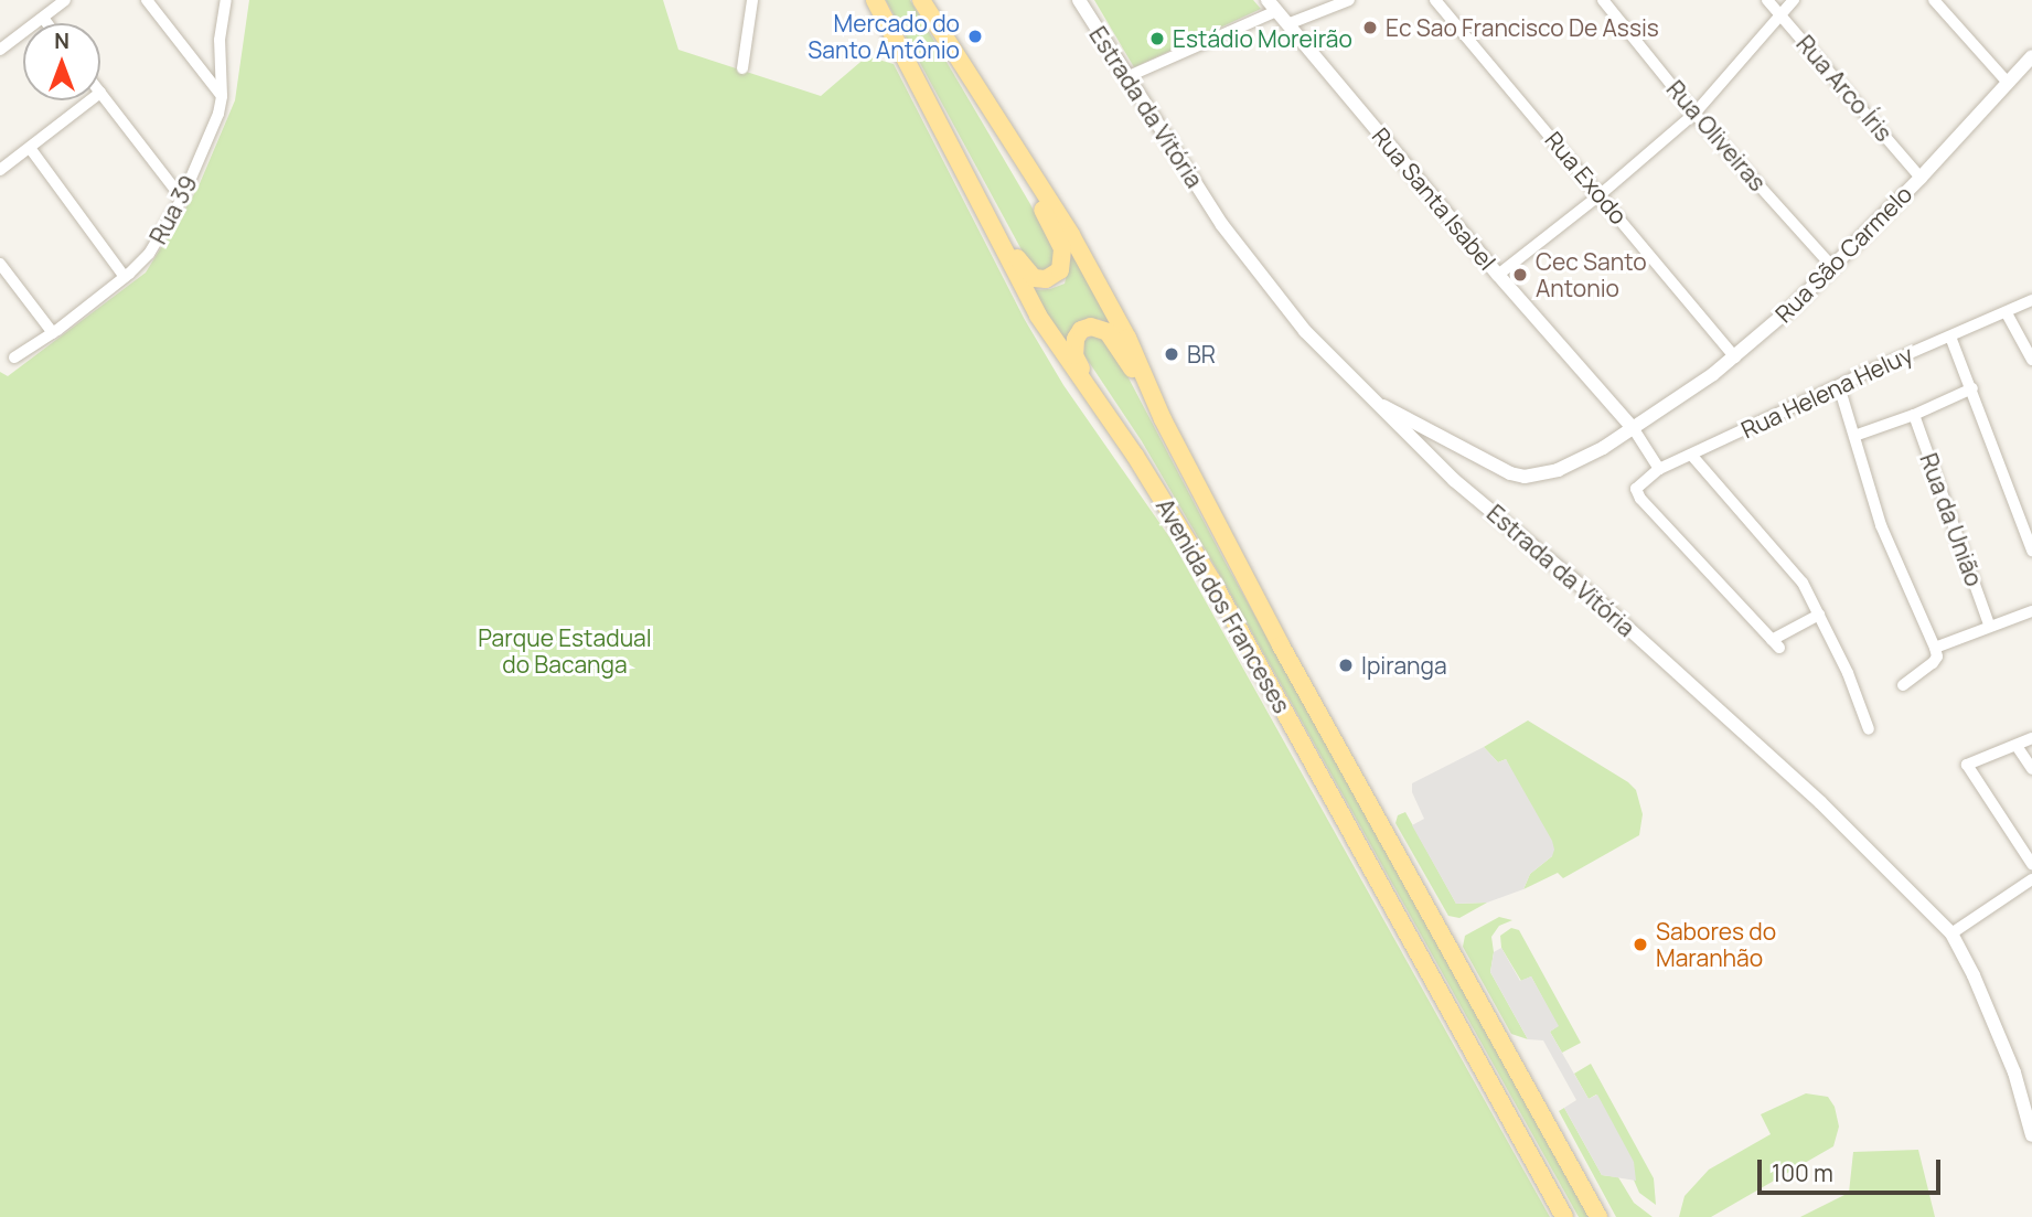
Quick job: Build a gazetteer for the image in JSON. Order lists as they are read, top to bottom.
{
  "streets": {
    "main road": ["Avenida dos Franceses"],
    "street": [
      "Rua Arco Íris",
      "Estrada da Vitória",
      "Rua Oliveiras",
      "Rua Exodo",
      "Rua Santa Isabel",
      "Rua 39",
      "Rua São Carmelo",
      "Rua Helena Heluy",
      "Rua da União"
    ]
  },
  "crossings": [
    ["Rua Arco Íris", "Rua São Carmelo"],
    ["Estrada da Vitória", "Rua São Carmelo"],
    ["Rua Oliveiras", "Rua São Carmelo"],
    ["Rua Exodo", "Rua São Carmelo"],
    ["Rua Santa Isabel", "Rua São Carmelo"]
  ],
  "parks": ["Parque Estadual do Bacanga"],
  "places": [
    "Ec Sao Francisco De Assis",
    "Mercado do Santo Antônio",
    "Estádio Moreirão",
    "Cec Santo Antonio",
    "BR",
    "Ipiranga",
    "Sabores do Maranhão"
  ],
  "scale_bar": "100 m",
  "north": "top"
}
